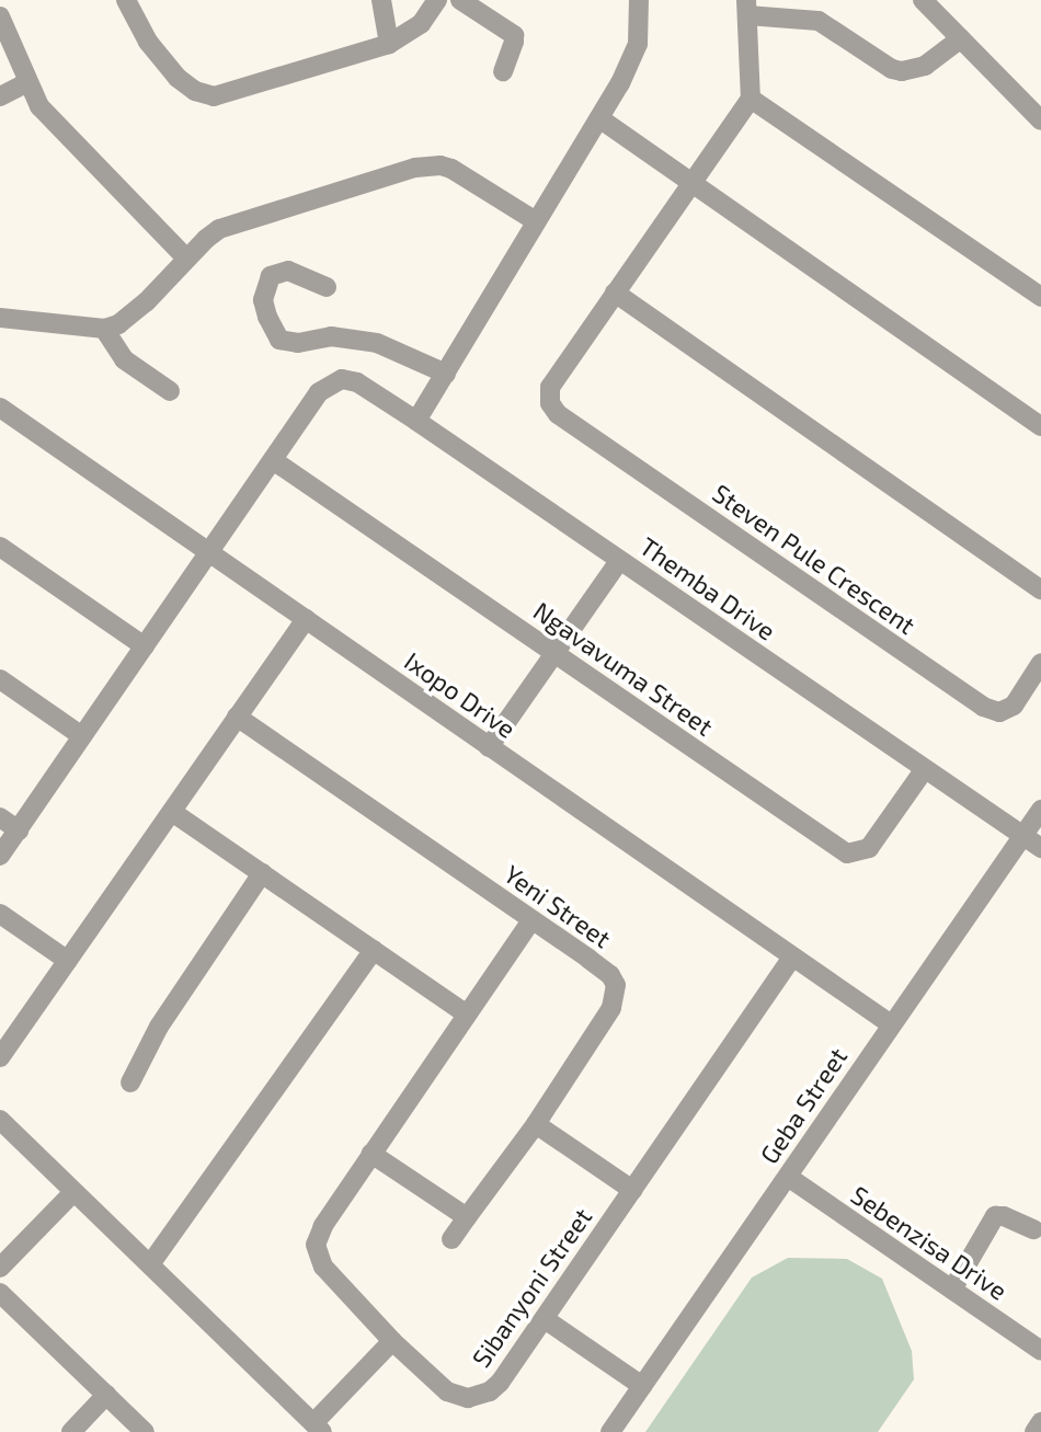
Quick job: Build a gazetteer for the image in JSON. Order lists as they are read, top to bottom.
{
  "streets": {
    "street": [
      "Steven Pule Crescent",
      "Themba Drive",
      "Ngavavuma Street",
      "Ixopo Drive",
      "Yeni Street",
      "Geba Street",
      "Sebenzisa Drive",
      "Sibanyoni Street"
    ]
  },
  "crossings": [
    ["Themba Drive", "Ngavavuma Street"],
    ["Themba Drive", "Geba Street"],
    ["Ixopo Drive", "Geba Street"],
    ["Ixopo Drive", "Sibanyoni Street"],
    ["Yeni Street", "Sibanyoni Street"],
    ["Geba Street", "Sebenzisa Drive"]
  ]
}
